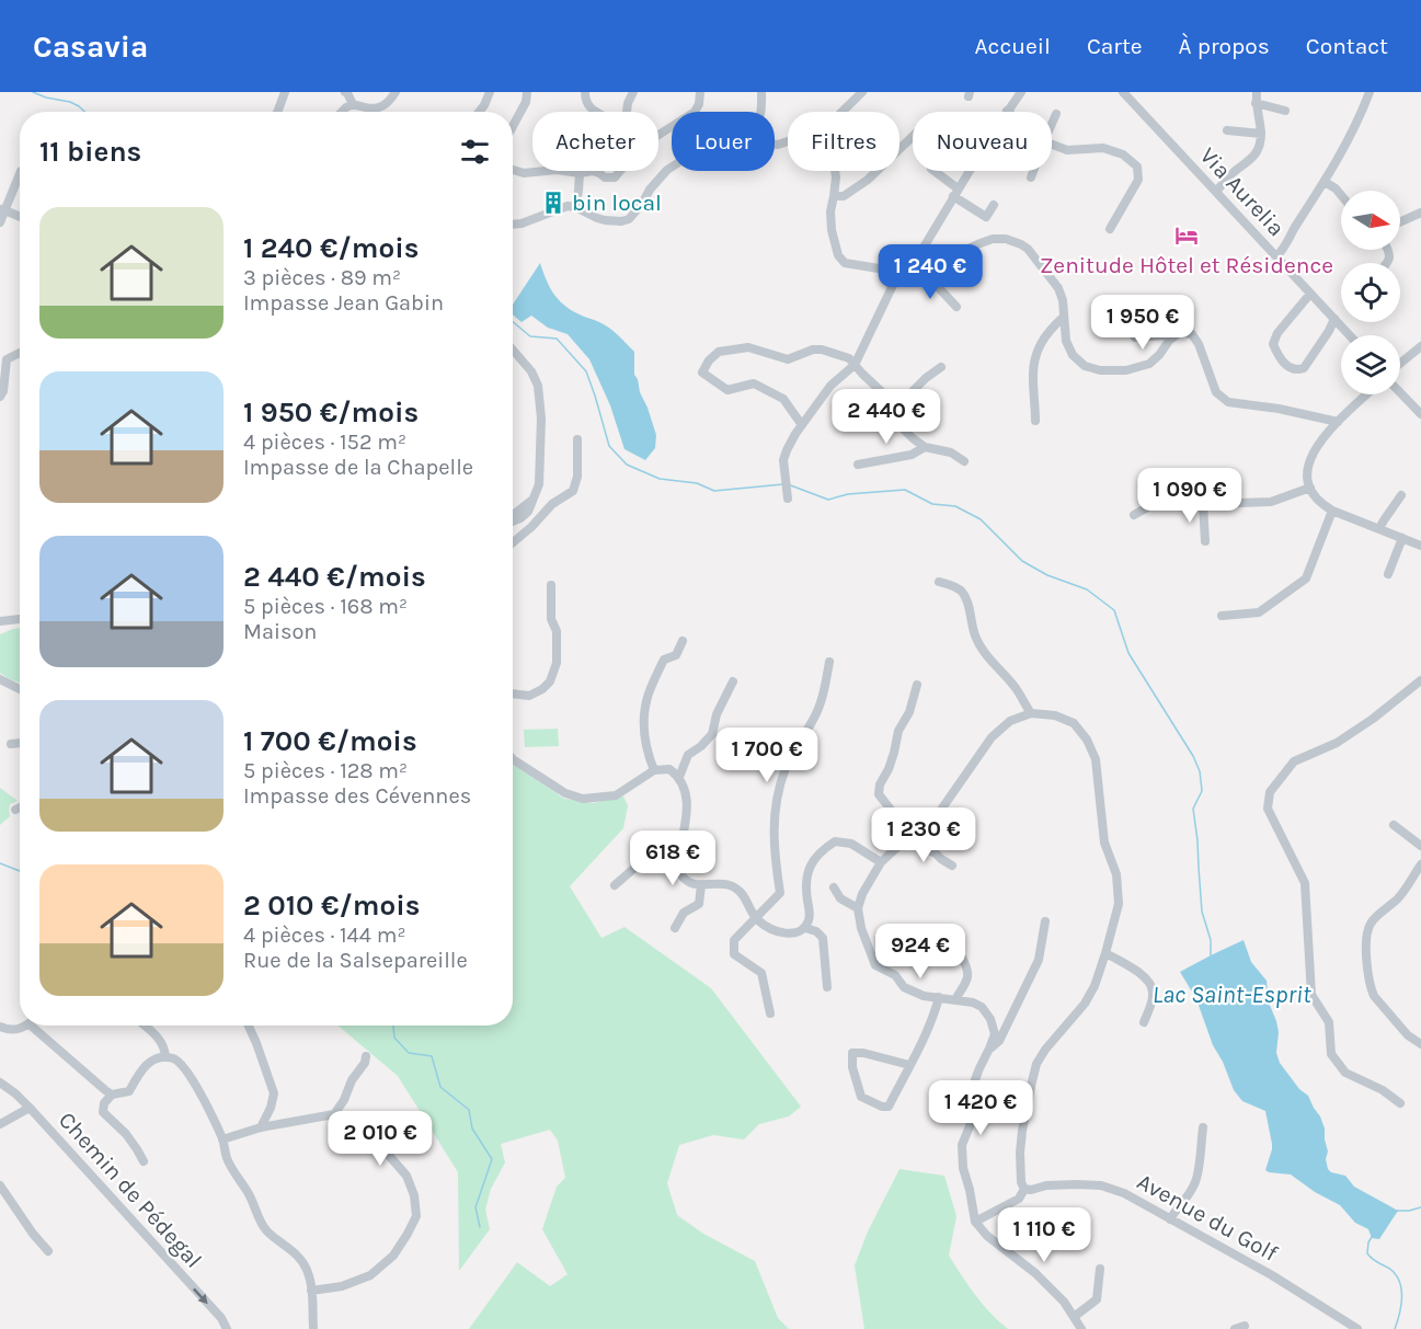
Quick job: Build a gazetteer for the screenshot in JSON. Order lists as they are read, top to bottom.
{
  "streets": {
    "street": ["Via Aurelia", "Chemin de Pédegal", "Avenue du Golf"]
  },
  "one_way": ["Chemin de Pédegal"],
  "water": ["Lac Saint-Esprit"],
  "places": {
    "building": ["bin local"],
    "hotel": ["Zenitude Hôtel et Résidence"]
  },
  "north": "right",
  "page": {
    "header": "Casavia",
    "nav": [
      "Accueil",
      "Carte",
      "À propos",
      "Contact"
    ],
    "chip": [
      "Acheter",
      "Louer",
      "Filtres",
      "Nouveau"
    ],
    "heading": "11 biens",
    "list": [
      {
        "name": "1 240 €/mois",
        "note": "3 pièces · 89 m² · Impasse Jean Gabin"
      },
      {
        "name": "1 950 €/mois",
        "note": "4 pièces · 152 m² · Impasse de la Chapelle"
      },
      {
        "name": "2 440 €/mois",
        "note": "5 pièces · 168 m² · Maison"
      },
      {
        "name": "1 700 €/mois",
        "note": "5 pièces · 128 m² · Impasse des Cévennes"
      },
      {
        "name": "2 010 €/mois",
        "note": "4 pièces · 144 m² · Rue de la Salsepareille"
      }
    ],
    "price": [
      "1 240 €",
      "1 950 €",
      "2 440 €",
      "1 090 €",
      "1 700 €",
      "1 230 €",
      "618 €",
      "924 €",
      "1 420 €",
      "2 010 €",
      "1 110 €"
    ]
  }
}
